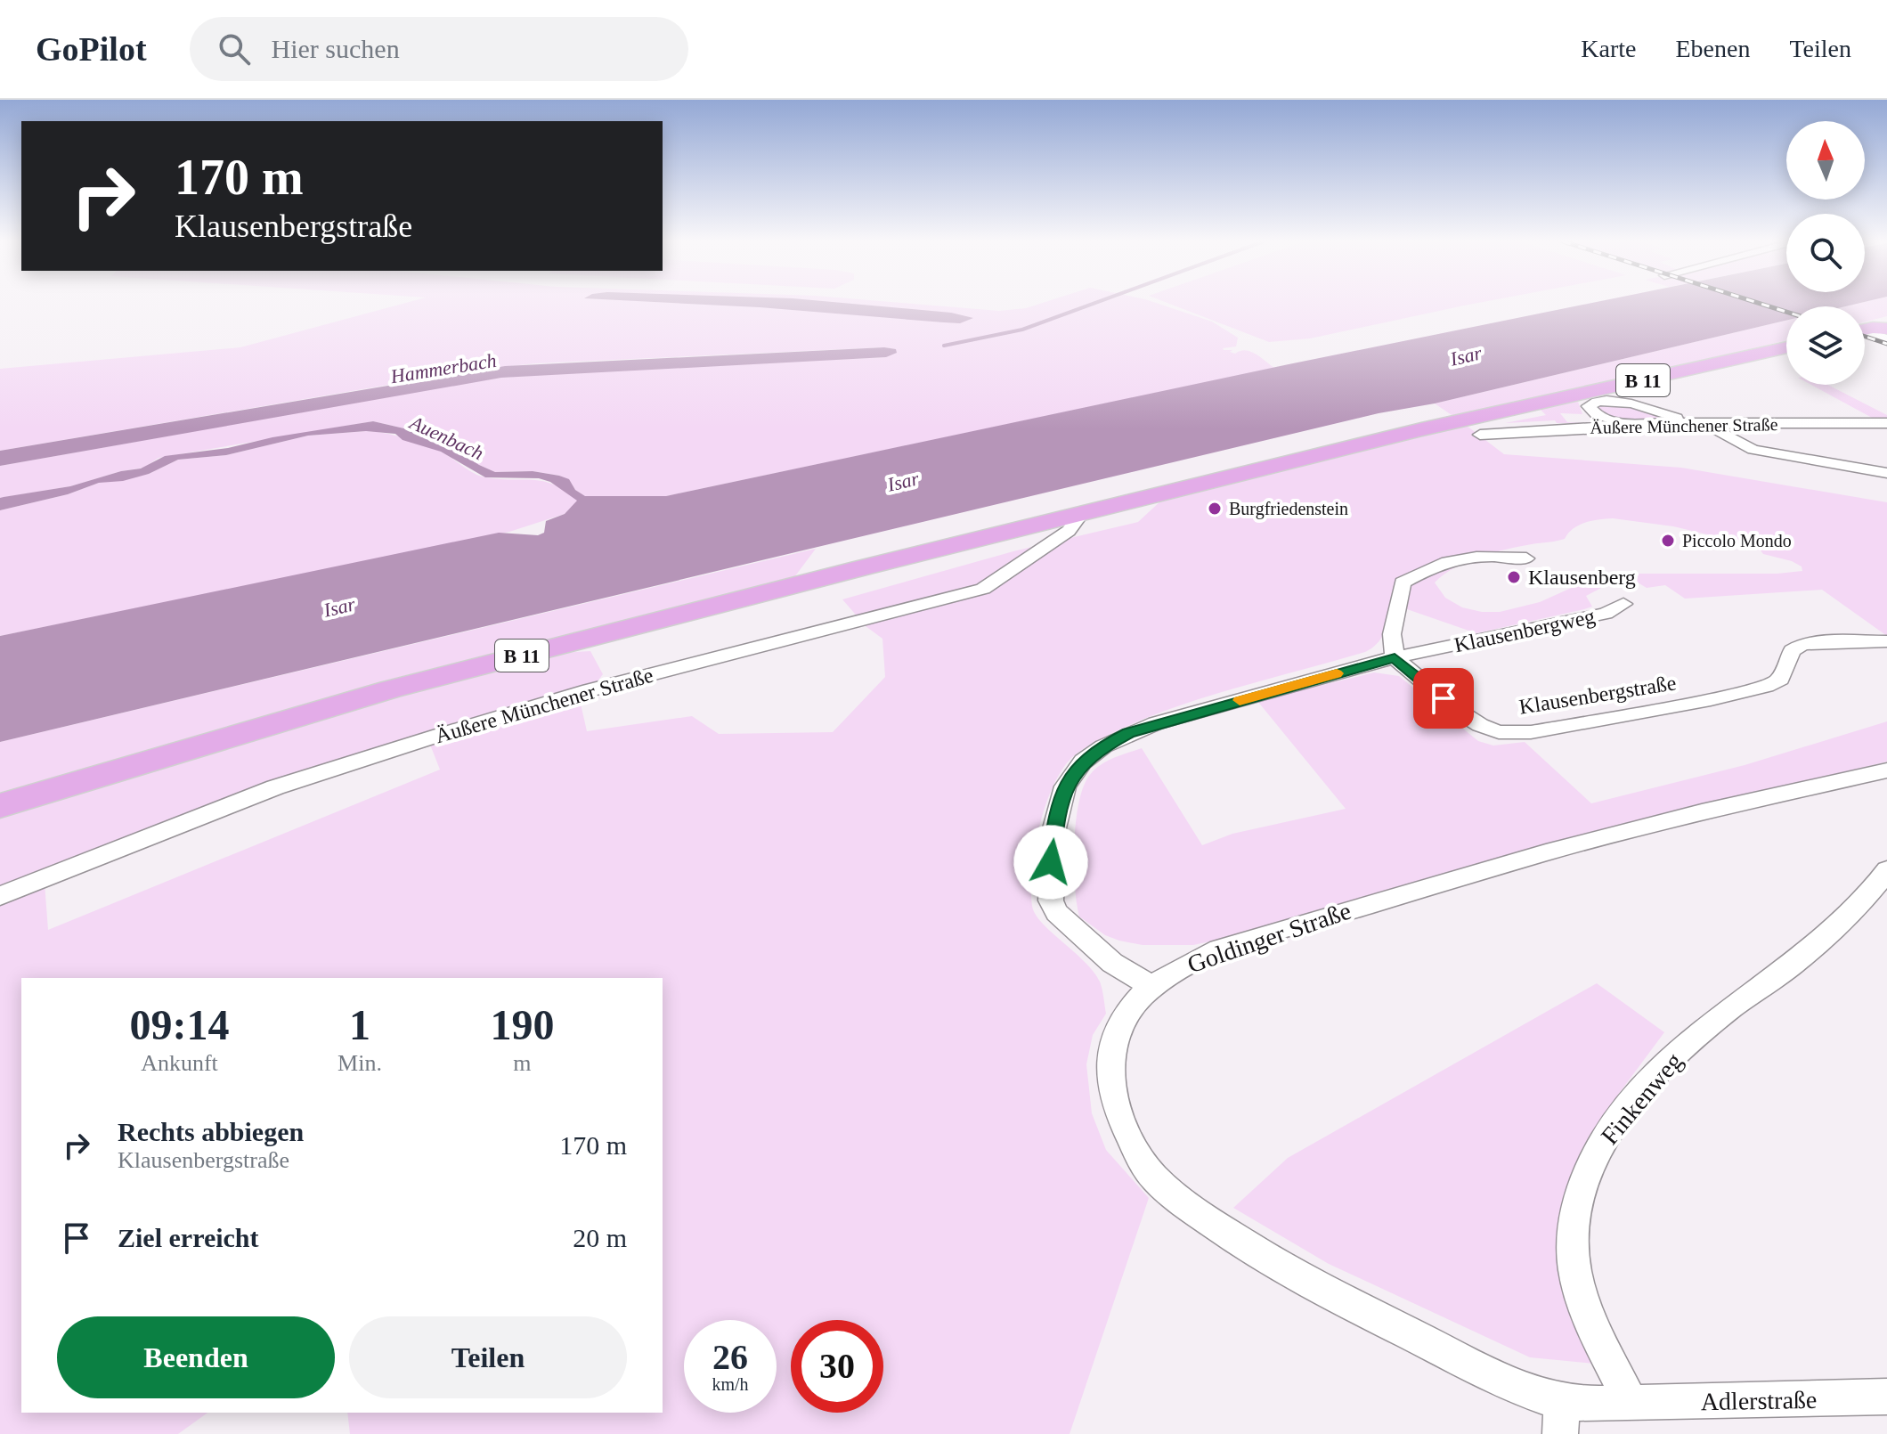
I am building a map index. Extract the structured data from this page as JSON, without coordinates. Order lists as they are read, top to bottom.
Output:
{
  "streets": {
    "main road": ["B 11"],
    "street": [
      "Äußere Münchener Straße",
      "Klausenbergweg",
      "Klausenbergstraße",
      "Goldinger Straße",
      "Finkenweg",
      "Adlerstraße"
    ]
  },
  "crossings": [
    ["B 11", "Äußere Münchener Straße"],
    ["Klausenbergweg", "Klausenbergstraße"],
    ["Klausenbergweg", "Goldinger Straße"],
    ["Goldinger Straße", "Finkenweg"],
    ["Goldinger Straße", "Adlerstraße"],
    ["Finkenweg", "Adlerstraße"]
  ],
  "water": ["Isar", "Hammerbach", "Auenbach"],
  "places": ["Burgfriedenstein", "Piccolo Mondo", "Klausenberg"],
  "north": "top",
  "page": {
    "header": "GoPilot",
    "search": "Hier suchen",
    "nav": ["Karte", "Ebenen", "Teilen"],
    "turn": ["170 m", "Klausenbergstraße"],
    "eta": [
      "09:14",
      "Ankunft",
      "1",
      "Min.",
      "190",
      "m"
    ],
    "list": [
      {
        "name": "Rechts abbiegen",
        "note": "Klausenbergstraße",
        "value": "170 m"
      },
      {
        "name": "Ziel erreicht",
        "value": "20 m"
      }
    ],
    "buttons": ["Beenden", "Teilen"],
    "speed": "26 km/h",
    "limit": "30"
  }
}
